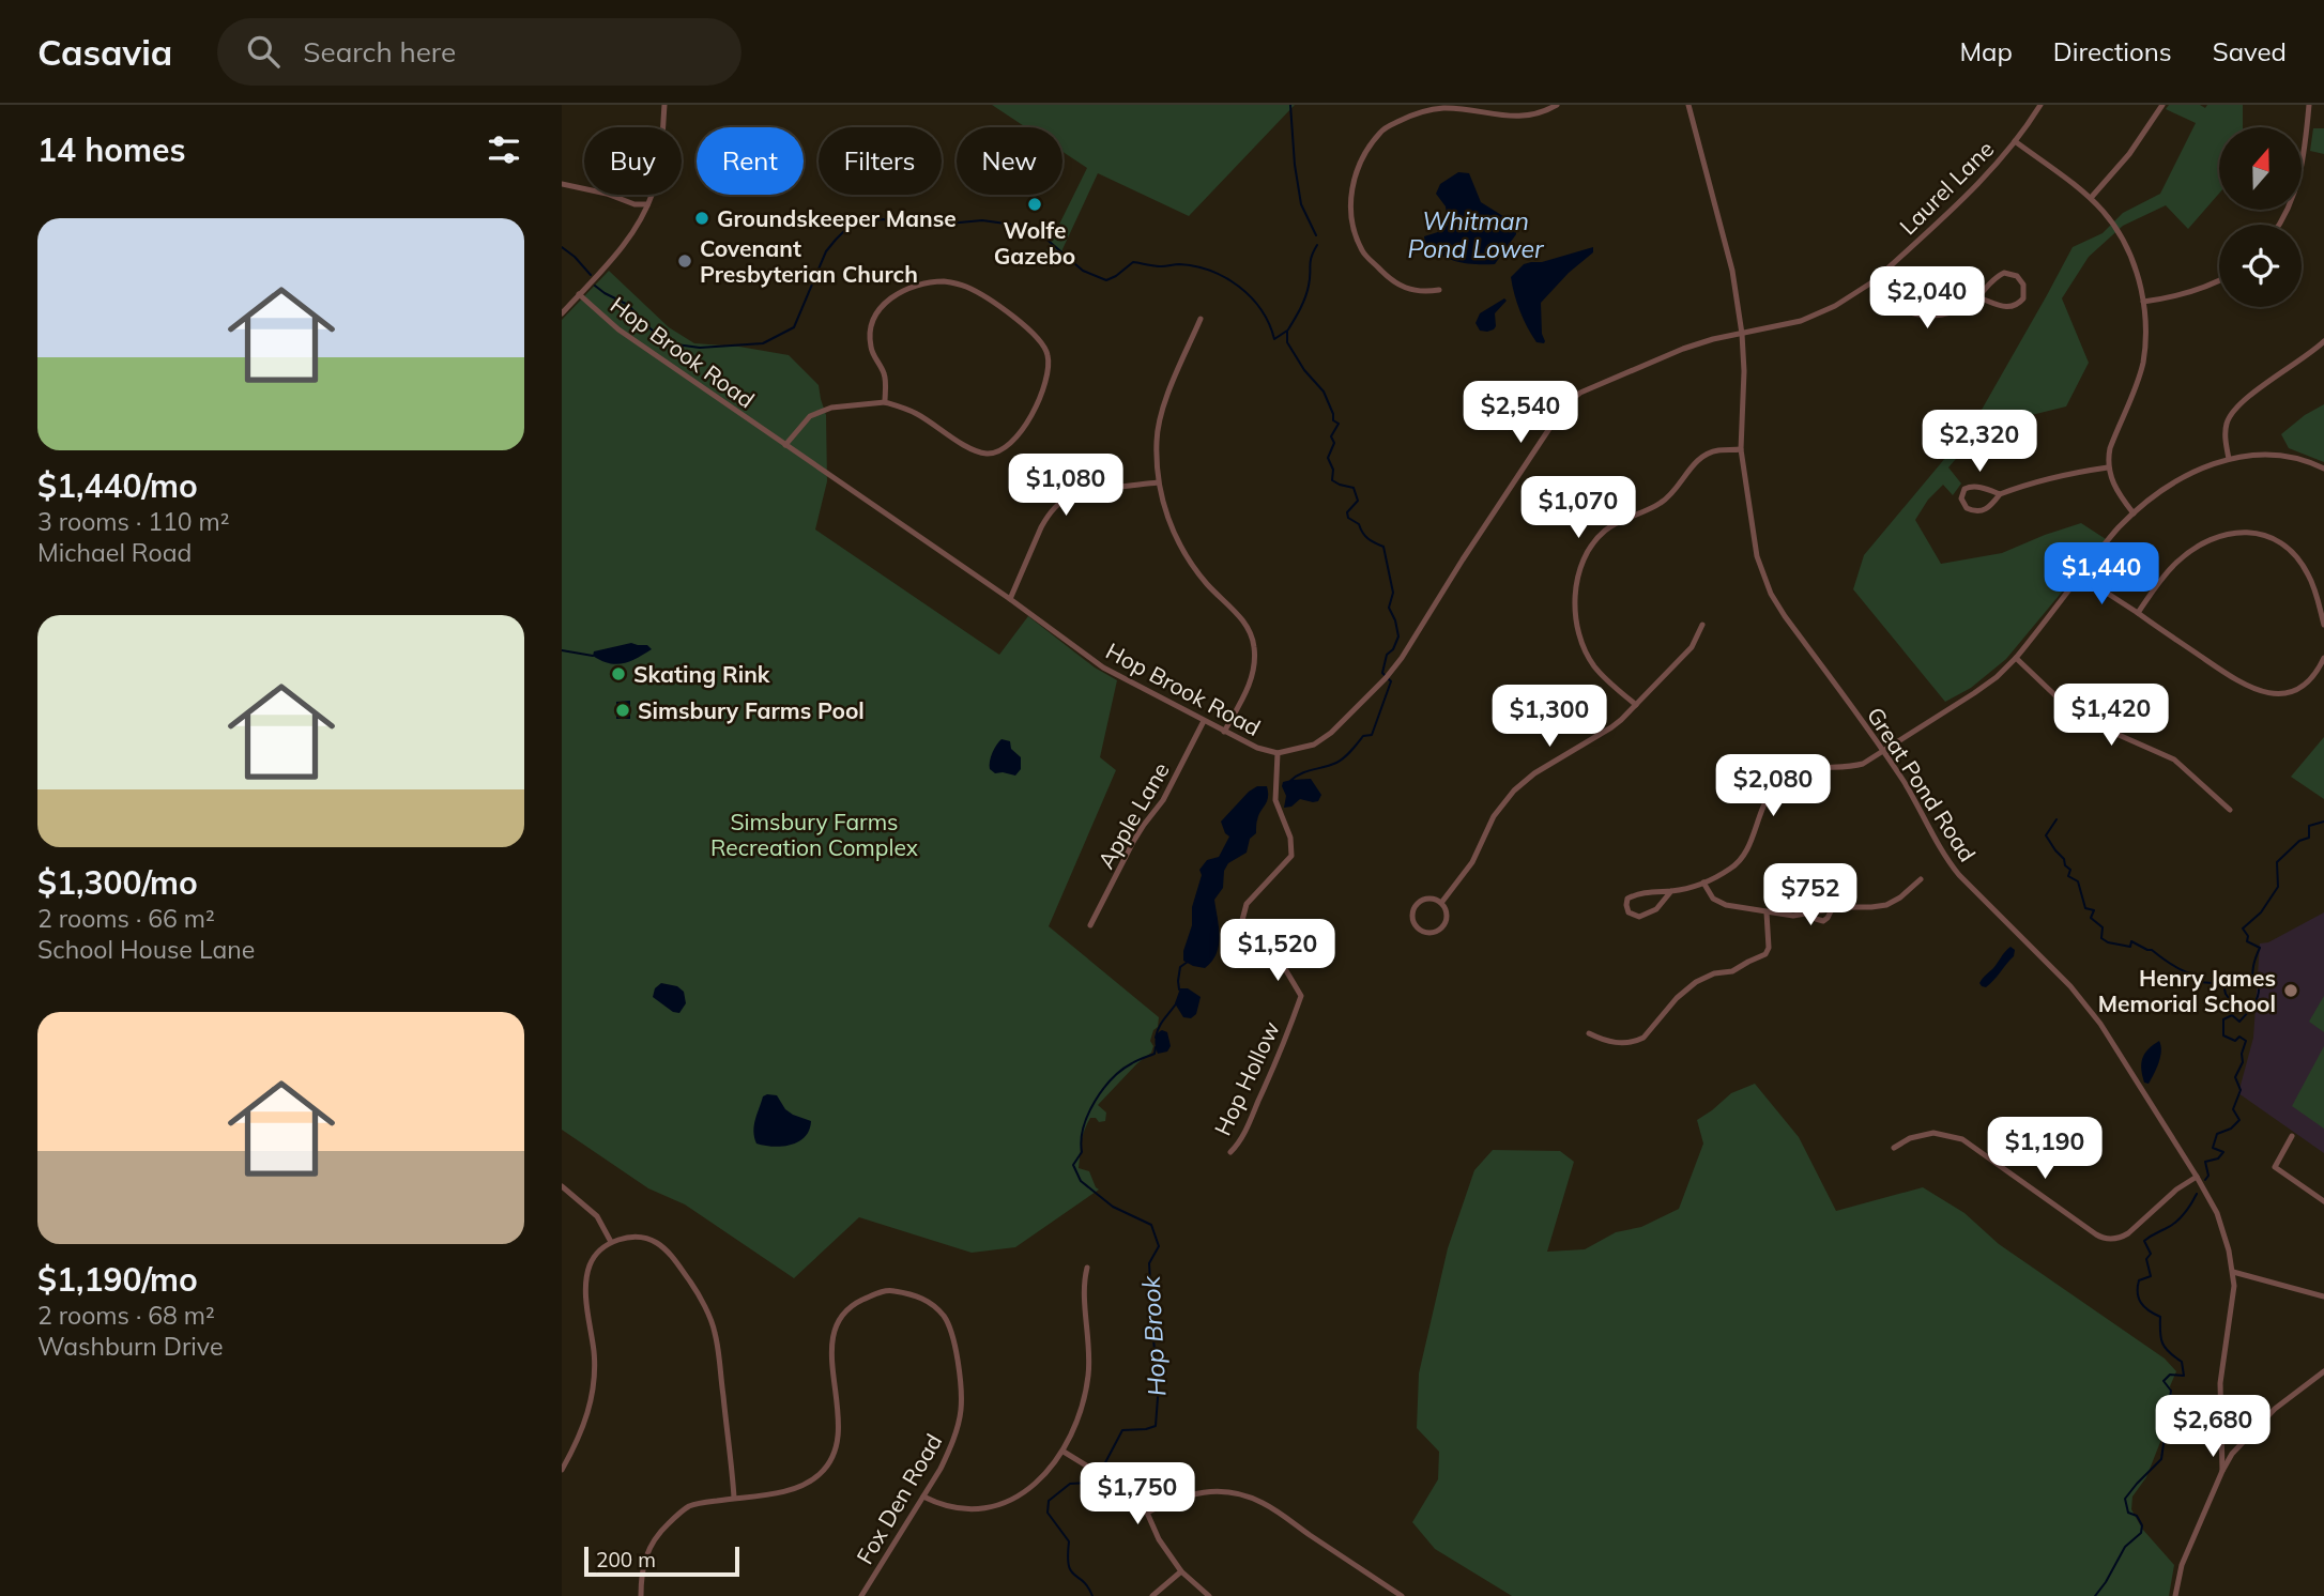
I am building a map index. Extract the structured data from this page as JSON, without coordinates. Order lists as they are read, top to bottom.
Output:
{
  "streets": {
    "street": [
      "Laurel Lane",
      "Hop Brook Road",
      "Great Pond Road",
      "Apple Lane",
      "Hop Hollow",
      "Fox Den Road"
    ]
  },
  "crossings": [
    ["Laurel Lane", "Hop Brook Road"],
    ["Laurel Lane", "Great Pond Road"],
    ["Hop Brook Road", "Great Pond Road"],
    ["Hop Brook Road", "Apple Lane"],
    ["Hop Brook Road", "Hop Hollow"]
  ],
  "water": ["Whitman Pond Lower", "Hop Brook"],
  "parks": ["Simsbury Farms Recreation Complex"],
  "places": [
    "Wolfe Gazebo",
    "Groundskeeper Manse",
    "Covenant Presbyterian Church",
    "Skating Rink",
    "Simsbury Farms Pool",
    "Henry James Memorial School"
  ],
  "scale_bar": "200 m",
  "north": "top",
  "page": {
    "header": "Casavia",
    "search": "Search here",
    "nav": ["Map", "Directions", "Saved"],
    "heading": "14 homes",
    "chip": [
      "Buy",
      "Rent",
      "Filters",
      "New"
    ],
    "list": [
      {
        "name": "$1,440/mo",
        "note": "3 rooms · 110 m² · Michael Road"
      },
      {
        "name": "$1,300/mo",
        "note": "2 rooms · 66 m² · School House Lane"
      },
      {
        "name": "$1,190/mo",
        "note": "2 rooms · 68 m² · Washburn Drive"
      }
    ],
    "price": [
      "$2,040",
      "$2,540",
      "$2,320",
      "$1,080",
      "$1,070",
      "$1,440",
      "$1,420",
      "$1,300",
      "$2,080",
      "$752",
      "$1,520",
      "$1,190",
      "$2,680",
      "$1,750"
    ],
    "scale": "200 m"
  }
}
